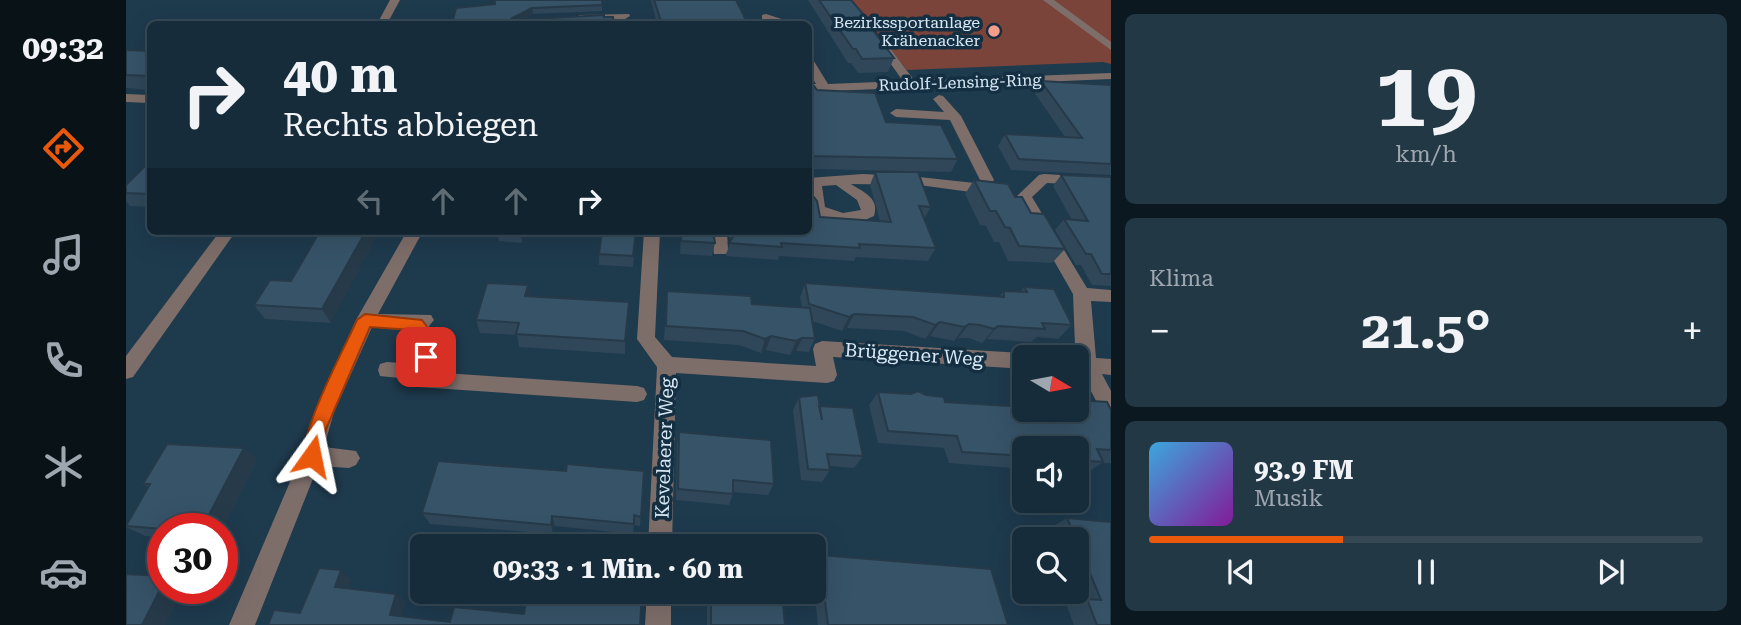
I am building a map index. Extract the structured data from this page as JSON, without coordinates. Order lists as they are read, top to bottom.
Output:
{
  "streets": {
    "street": ["Rudolf-Lensing-Ring", "Brüggener Weg", "Kevelaerer Weg"]
  },
  "crossings": [
    ["Brüggener Weg", "Kevelaerer Weg"]
  ],
  "places": ["Bezirkssportanlage Krähenacker"],
  "north": "right",
  "page": {
    "tabs": "09:32",
    "tile": [
      ["19", "km/h"],
      "Klima"
    ],
    "turn": ["40 m", "Rechts abbiegen"],
    "heat": ["−", "21.5°", "+"],
    "song": ["93.9 FM", "Musik"],
    "limit": "30",
    "trip": "09:33 · 1 Min. · 60 m"
  }
}
